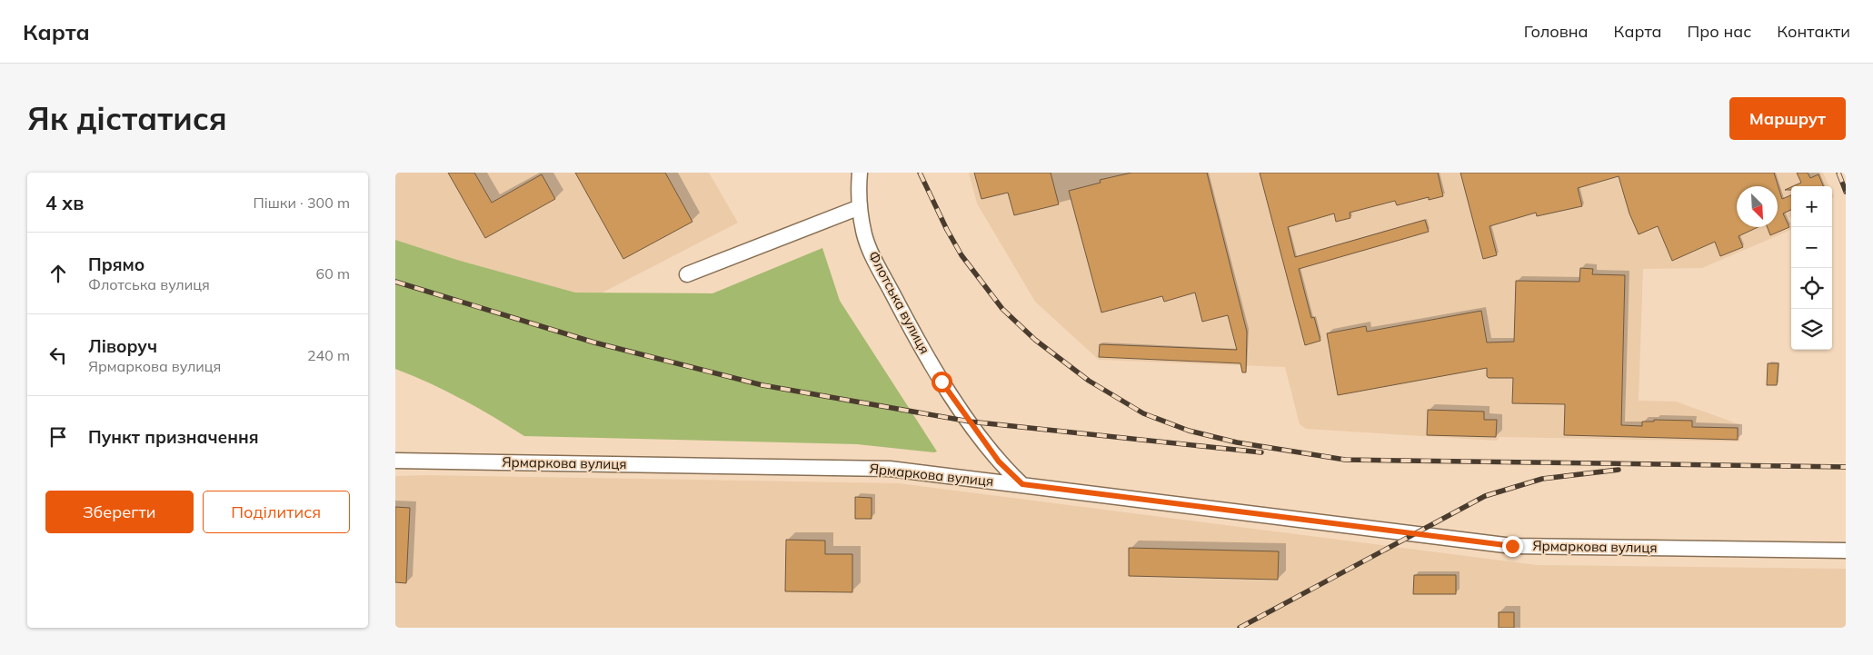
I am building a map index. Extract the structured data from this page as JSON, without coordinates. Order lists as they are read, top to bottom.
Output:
{
  "streets": {
    "street": ["Флотська вулиця", "Ярмаркова вулиця"]
  },
  "crossings": [
    ["Флотська вулиця", "Ярмаркова вулиця"]
  ],
  "north": "bottom right",
  "page": {
    "header": "Карта",
    "nav": [
      "Головна",
      "Карта",
      "Про нас",
      "Контакти"
    ],
    "buttons": [
      "Маршрут",
      ["Зберегти", "Поділитися"]
    ],
    "title": "Як дістатися",
    "heading": ["4 хв", "Пішки · 300 m"],
    "map_buttons": ["+", "−"],
    "list": [
      ["Прямо", "Флотська вулиця", "60 m"],
      ["Ліворуч", "Ярмаркова вулиця", "240 m"],
      "Пункт призначення"
    ]
  }
}
